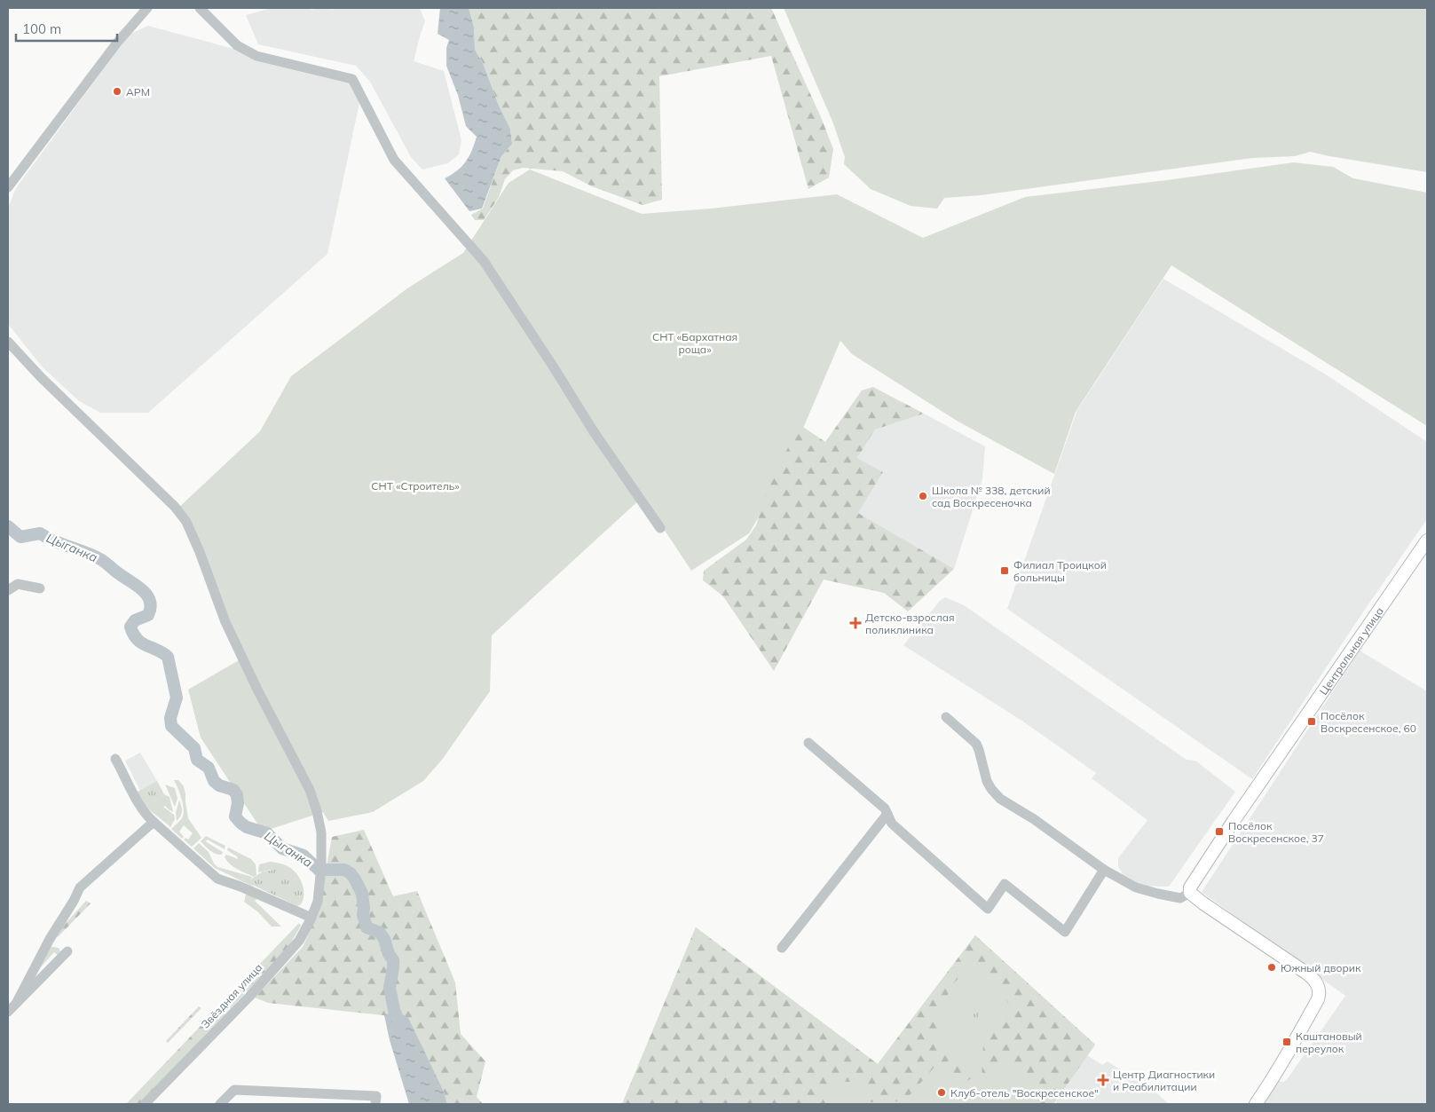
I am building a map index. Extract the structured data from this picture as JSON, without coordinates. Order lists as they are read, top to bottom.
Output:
{
  "streets": {
    "main road": ["Центральная улица"],
    "street": ["Звёздная улица"]
  },
  "water": ["Цыганка"],
  "parks": ["СНТ «Бархатная роща»", "СНТ «Строитель»"],
  "places": {
    "other": [
      "АРМ",
      "Школа № 338, детский сад Воскресеночка",
      "Южный дворик",
      "Клуб-отель \"Воскресенское\""
    ],
    "transit": [
      "Филиал Троицкой больницы",
      "Посёлок Воскресенское, 60",
      "Посёлок Воскресенское, 37",
      "Каштановый переулок"
    ],
    "health": ["Детско-взрослая поликлиника", "Центр Диагностики и Реабилитации"]
  },
  "scale_bar": "100 m"
}
